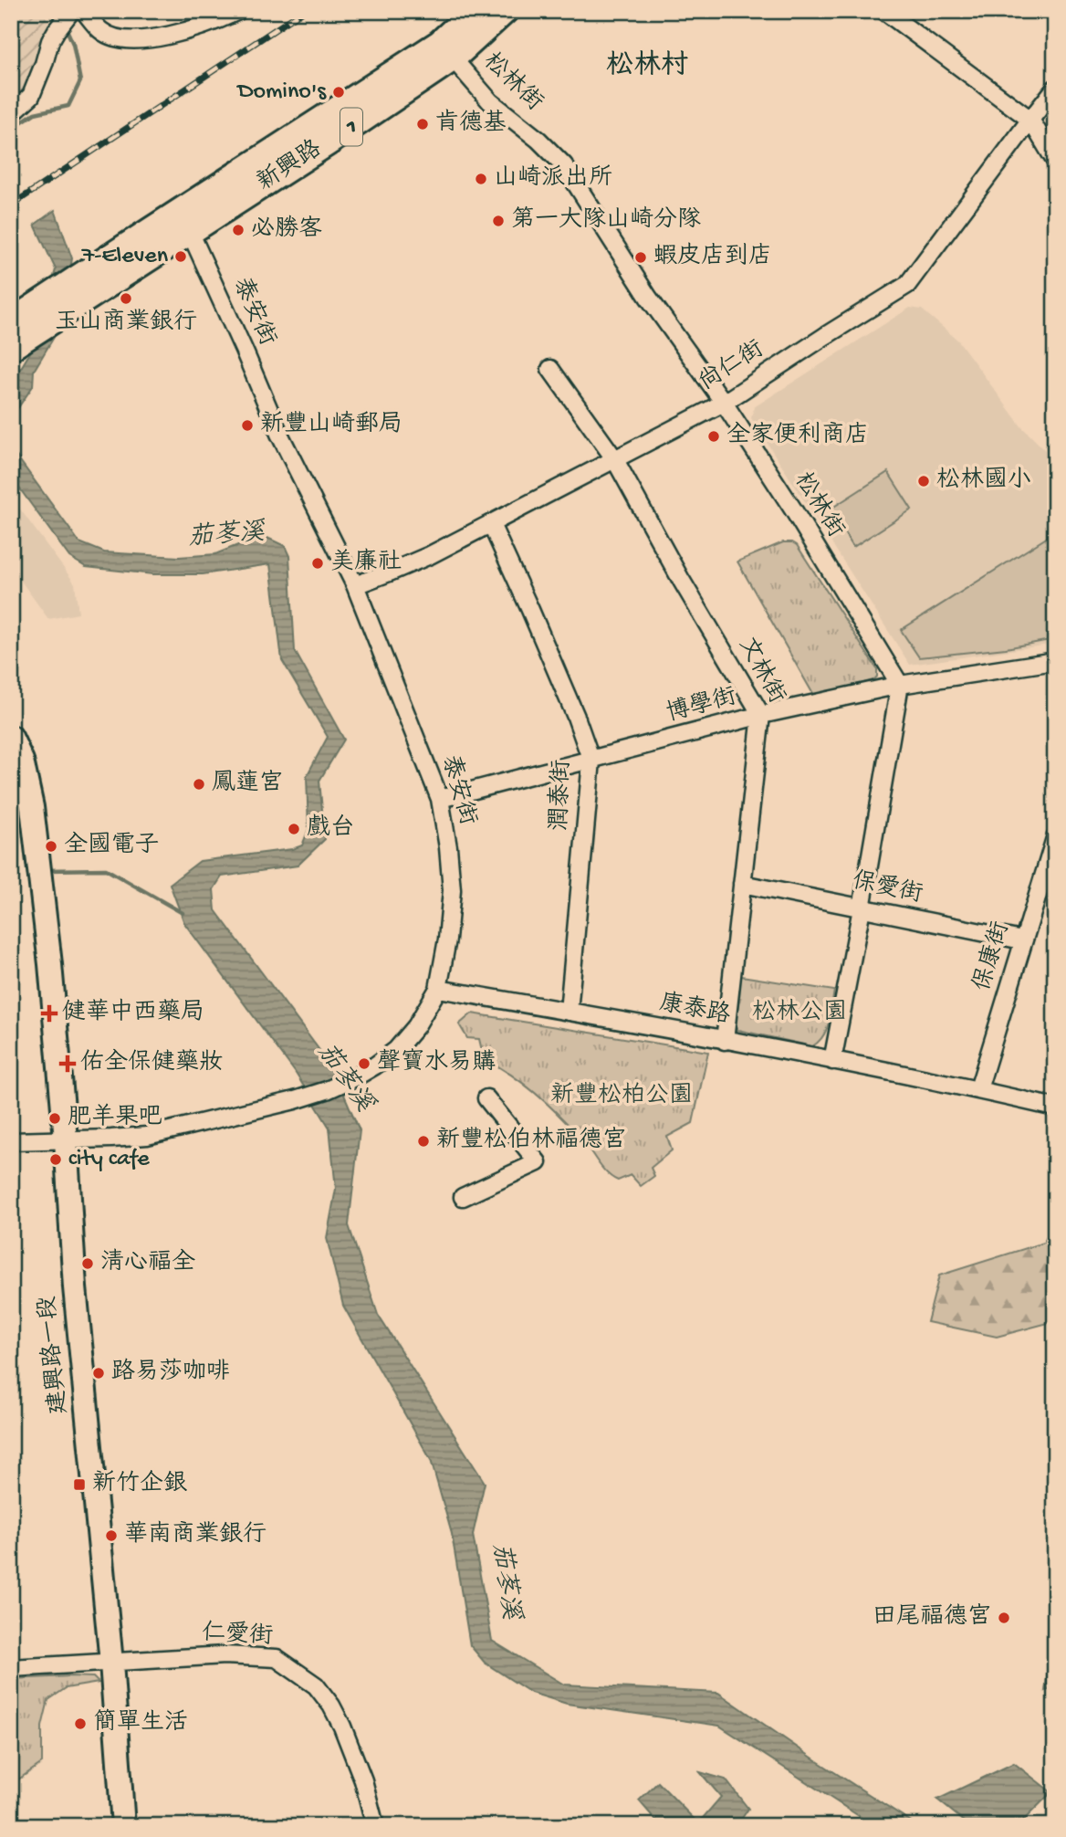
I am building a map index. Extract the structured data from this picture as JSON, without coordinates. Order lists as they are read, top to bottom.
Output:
{
  "streets": {
    "main road": ["1", "新興路"],
    "street": [
      "松林街",
      "泰安街",
      "尚仁街",
      "文林街",
      "博學街",
      "潤泰街",
      "保愛街",
      "保康街",
      "康泰路",
      "建興路一段",
      "仁愛街"
    ]
  },
  "crossings": [
    ["松林街", "新興路"],
    ["松林街", "尚仁街"],
    ["松林街", "博學街"],
    ["新興路", "泰安街"],
    ["泰安街", "尚仁街"],
    ["泰安街", "博學街"],
    ["泰安街", "康泰路"],
    ["泰安街", "建興路一段"],
    ["尚仁街", "文林街"],
    ["尚仁街", "潤泰街"],
    ["文林街", "博學街"],
    ["文林街", "保愛街"],
    ["文林街", "康泰路"],
    ["博學街", "潤泰街"],
    ["潤泰街", "康泰路"],
    ["保愛街", "保康街"],
    ["保康街", "康泰路"],
    ["建興路一段", "仁愛街"]
  ],
  "districts": ["松林村"],
  "water": ["茄苳溪"],
  "parks": ["松林公園", "新豐松柏公園"],
  "places": {
    "other": [
      "Domino's",
      "肯德基",
      "山崎派出所",
      "第一大隊山崎分隊",
      "必勝客",
      "7-Eleven",
      "蝦皮店到店",
      "玉山商業銀行",
      "新豐山崎郵局",
      "全家便利商店",
      "松林國小",
      "美廉社",
      "鳳蓮宮",
      "戲台",
      "全國電子",
      "聲寶水易購",
      "肥羊果吧",
      "新豐松伯林福德宫",
      "city cafe",
      "清心福全",
      "路易莎咖啡",
      "華南商業銀行",
      "田尾福德宮",
      "簡單生活"
    ],
    "health": ["健華中西藥局", "佑全保健藥妝"],
    "transit": ["新竹企銀"]
  }
}
